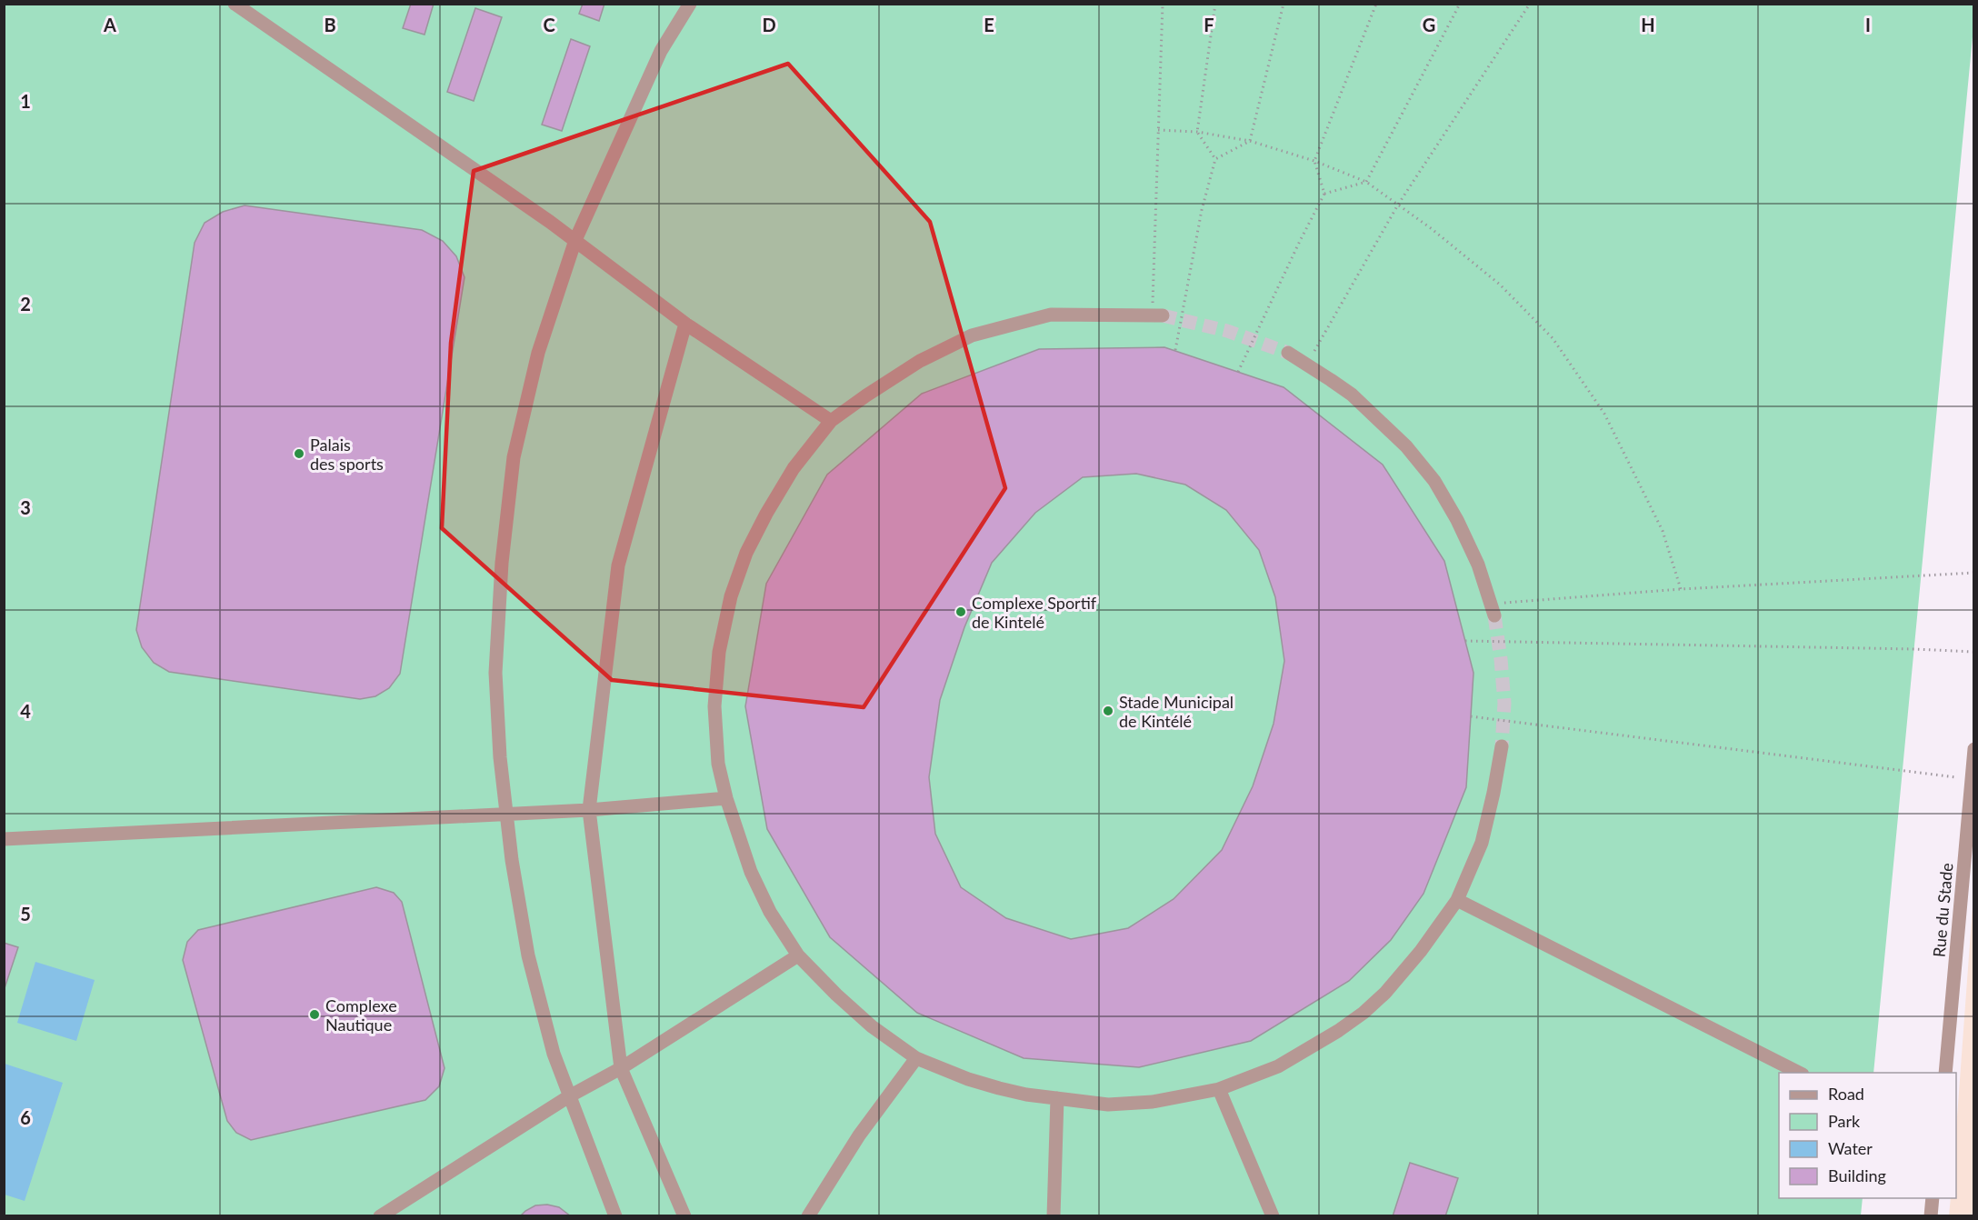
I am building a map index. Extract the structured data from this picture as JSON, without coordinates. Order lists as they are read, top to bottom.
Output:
{
  "streets": {
    "street": ["Rue du Stade"]
  },
  "places": [
    "Palais des sports",
    "Complexe Sportif de Kintelé",
    "Stade Municipal de Kintélé",
    "Complexe Nautique"
  ],
  "legend": [
    "Road",
    "Park",
    "Water",
    "Building"
  ],
  "grid": {
    "columns": [
      "A",
      "B",
      "C",
      "D",
      "E",
      "F",
      "G",
      "H",
      "I"
    ],
    "rows": [
      "1",
      "2",
      "3",
      "4",
      "5",
      "6"
    ]
  }
}
